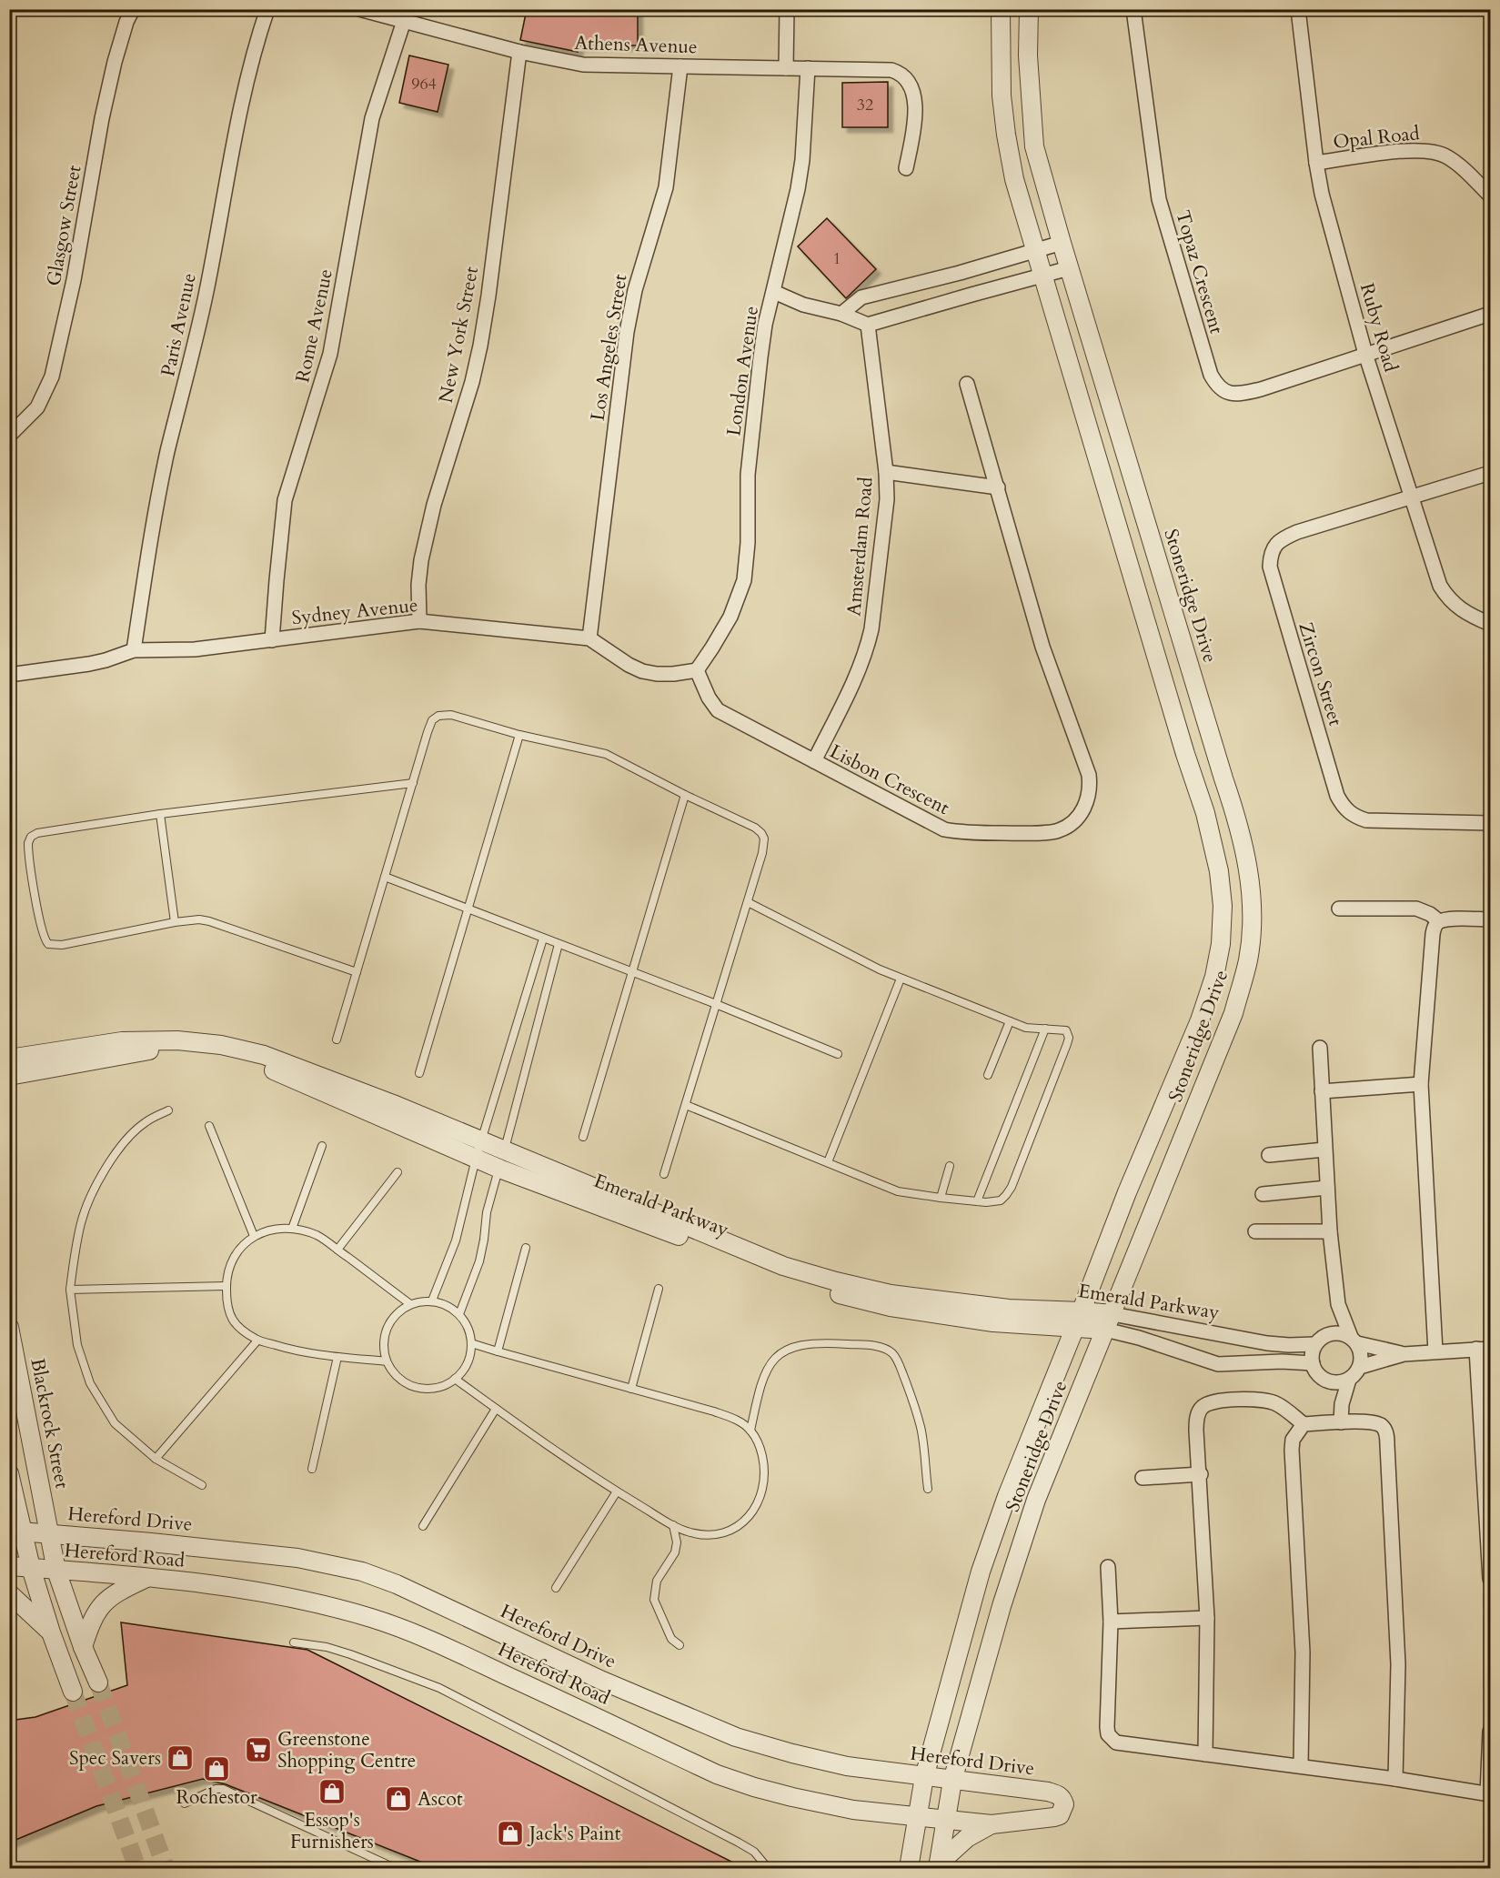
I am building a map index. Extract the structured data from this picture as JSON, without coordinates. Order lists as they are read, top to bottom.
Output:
{
  "streets": {
    "street": [
      "Athens Avenue",
      "Opal Road",
      "Glasgow Street",
      "Topaz Crescent",
      "Paris Avenue",
      "Rome Avenue",
      "Ruby Road",
      "New York Street",
      "Los Angeles Street",
      "London Avenue",
      "Amsterdam Road",
      "Stoneridge Drive",
      "Sydney Avenue",
      "Zircon Street",
      "Lisbon Crescent",
      "Emerald Parkway",
      "Blackrock Street",
      "Hereford Drive",
      "Hereford Road"
    ]
  },
  "crossings": [
    ["Athens Avenue", "Rome Avenue"],
    ["Athens Avenue", "New York Street"],
    ["Athens Avenue", "Los Angeles Street"],
    ["Athens Avenue", "London Avenue"],
    ["Opal Road", "Ruby Road"],
    ["Topaz Crescent", "Ruby Road"],
    ["Paris Avenue", "Sydney Avenue"],
    ["Rome Avenue", "Sydney Avenue"],
    ["Ruby Road", "Zircon Street"],
    ["New York Street", "Sydney Avenue"],
    ["Los Angeles Street", "Sydney Avenue"],
    ["London Avenue", "Sydney Avenue"],
    ["London Avenue", "Lisbon Crescent"],
    ["Amsterdam Road", "Lisbon Crescent"],
    ["Stoneridge Drive", "Emerald Parkway"],
    ["Stoneridge Drive", "Hereford Drive"],
    ["Stoneridge Drive", "Hereford Road"],
    ["Sydney Avenue", "Lisbon Crescent"],
    ["Blackrock Street", "Hereford Drive"],
    ["Blackrock Street", "Hereford Road"],
    ["Hereford Drive", "Hereford Road"]
  ],
  "places": {
    "supermarket": ["Greenstone Shopping Centre"],
    "shop": [
      "Spec Savers",
      "Rochestor",
      "Essop's Furnishers",
      "Ascot",
      "Jack's Paint"
    ]
  },
  "house_numbers": ["964", "32", "1"]
}
